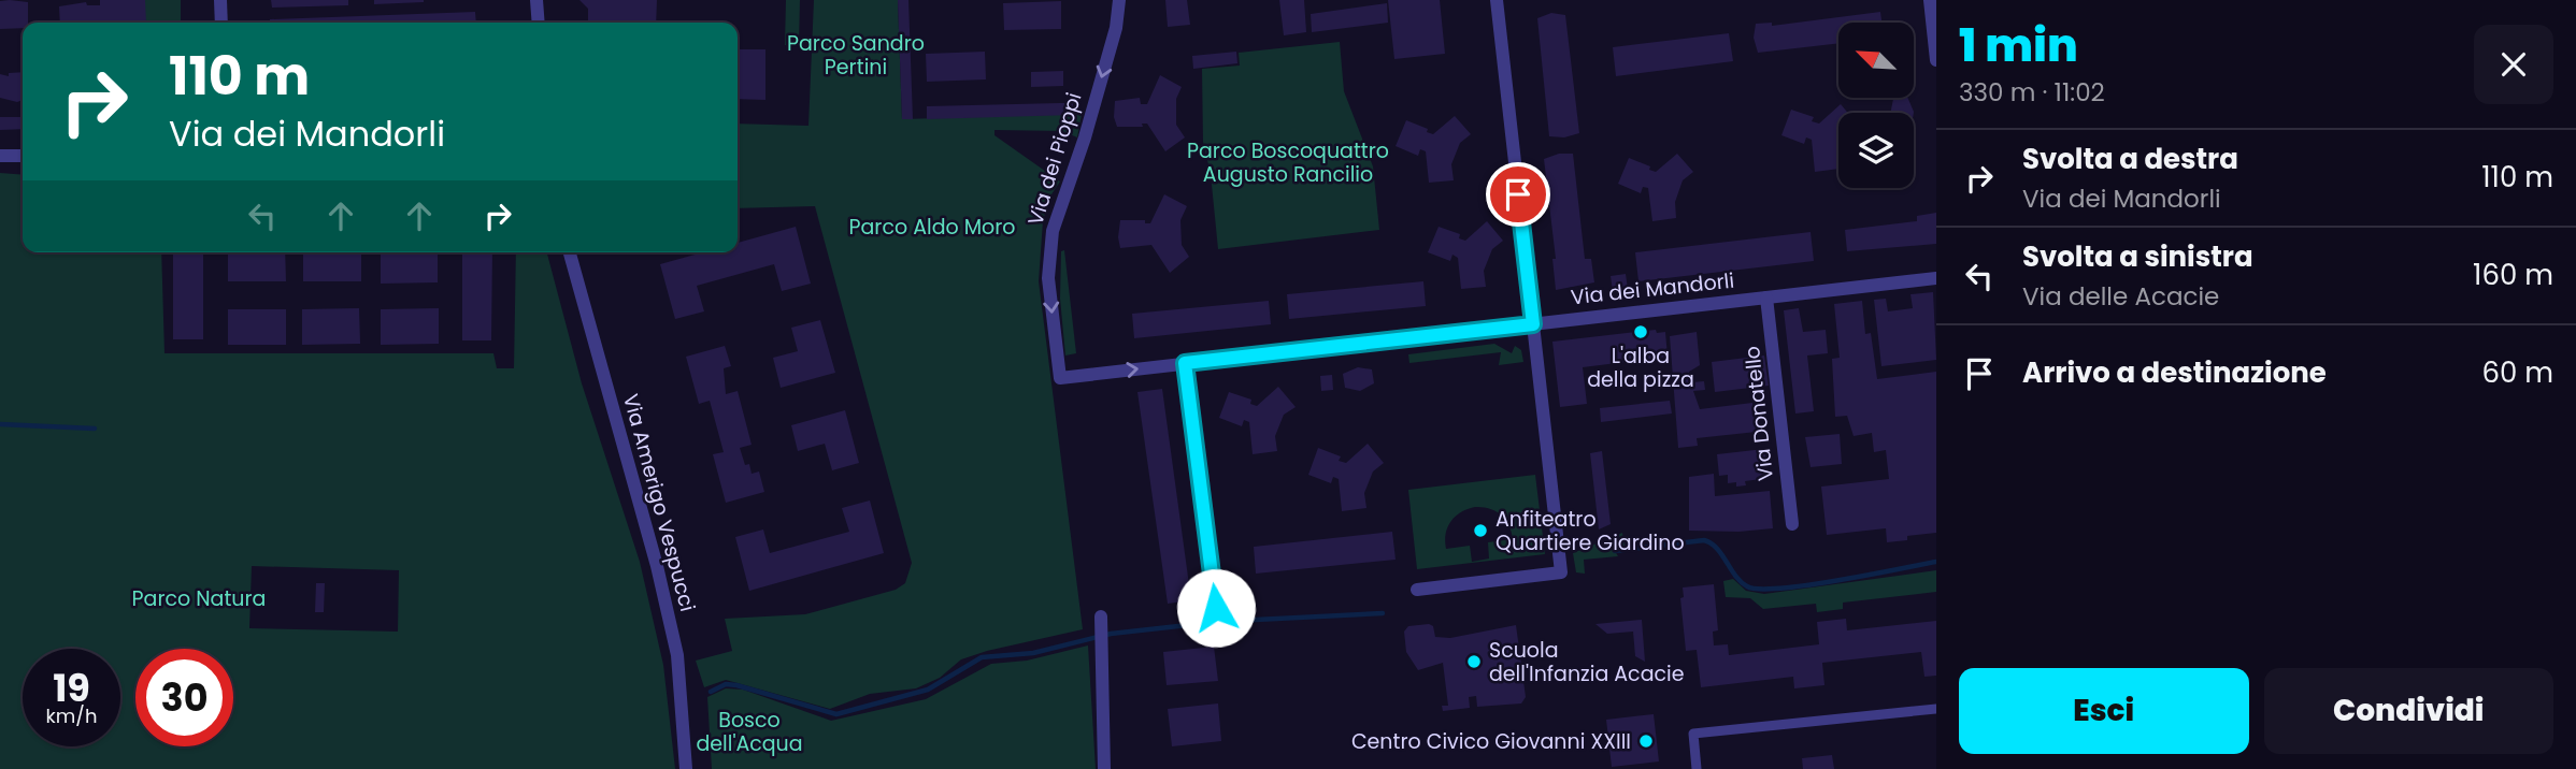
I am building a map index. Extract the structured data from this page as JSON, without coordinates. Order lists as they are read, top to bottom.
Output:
{
  "streets": {
    "street": [
      "Via dei Pioppi",
      "Via dei Mandorli",
      "Via Donatello",
      "Via Amerigo Vespucci"
    ]
  },
  "crossings": [
    ["Via dei Pioppi", "Via dei Mandorli"],
    ["Via dei Mandorli", "Via Donatello"]
  ],
  "one_way": ["Via dei Pioppi"],
  "parks": [
    "Parco Sandro Pertini",
    "Parco Boscoquattro Augusto Rancilio",
    "Parco Aldo Moro",
    "Parco Natura",
    "Bosco dell'Acqua"
  ],
  "places": [
    "L'alba della pizza",
    "Anfiteatro Quartiere Giardino",
    "Scuola dell'Infanzia Acacie",
    "Centro Civico Giovanni XXIII"
  ],
  "north": "top left",
  "page": {
    "heading": ["1 min", "330 m · 11:02"],
    "turn": ["110 m", "Via dei Mandorli"],
    "list": [
      {
        "name": "Svolta a destra",
        "note": "Via dei Mandorli",
        "value": "110 m"
      },
      {
        "name": "Svolta a sinistra",
        "note": "Via delle Acacie",
        "value": "160 m"
      },
      {
        "name": "Arrivo a destinazione",
        "value": "60 m"
      }
    ],
    "speed": "19 km/h",
    "limit": "30",
    "buttons": ["Esci", "Condividi"]
  }
}
